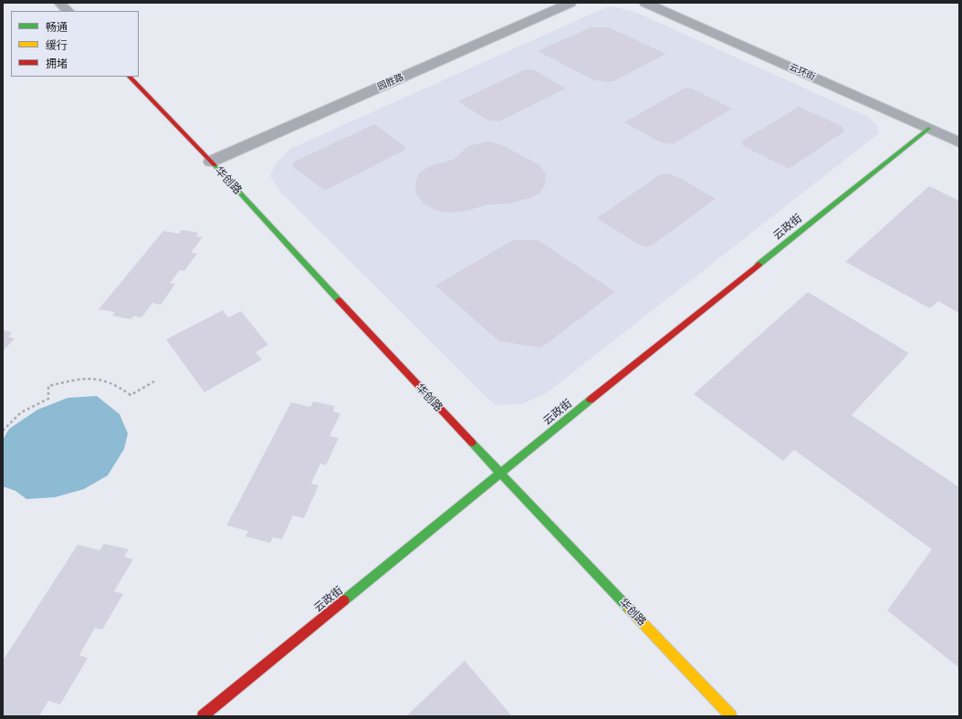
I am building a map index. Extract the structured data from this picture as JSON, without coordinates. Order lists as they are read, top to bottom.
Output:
{
  "streets": {
    "street": [
      "云环街",
      "园胜路",
      "华创路",
      "云政街"
    ]
  },
  "crossings": [
    ["云环街", "云政街"],
    ["园胜路", "华创路"],
    ["华创路", "云政街"]
  ],
  "legend": ["畅通", "缓行", "拥堵"]
}
